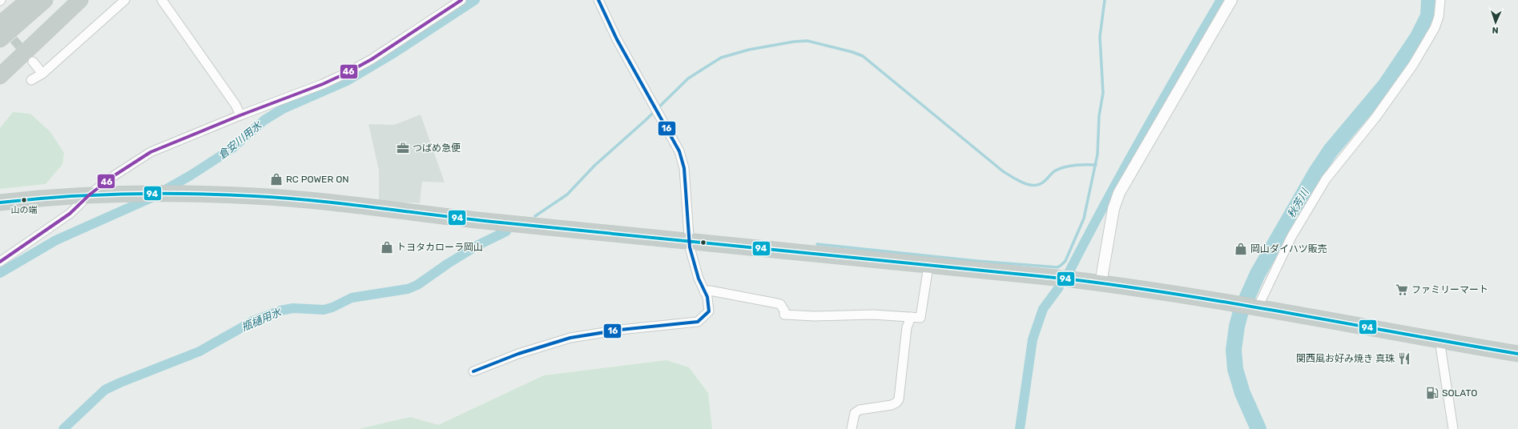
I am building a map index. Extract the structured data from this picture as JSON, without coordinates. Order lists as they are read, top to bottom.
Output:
{
  "water": ["倉安川用水", "秋芳川", "瓶樋用水"],
  "places": {
    "office": ["つばめ急便"],
    "shop": ["RC POWER ON", "トヨタカローラ岡山", "岡山ダイハツ販売"],
    "other": ["山の端"],
    "supermarket": ["ファミリーマート"],
    "restaurant": ["関西風お好み焼き 真珠"],
    "fuel station": ["SOLATO"]
  },
  "lines": ["transit line 46", "transit line 16", "transit line 94"],
  "north": "bottom"
}
